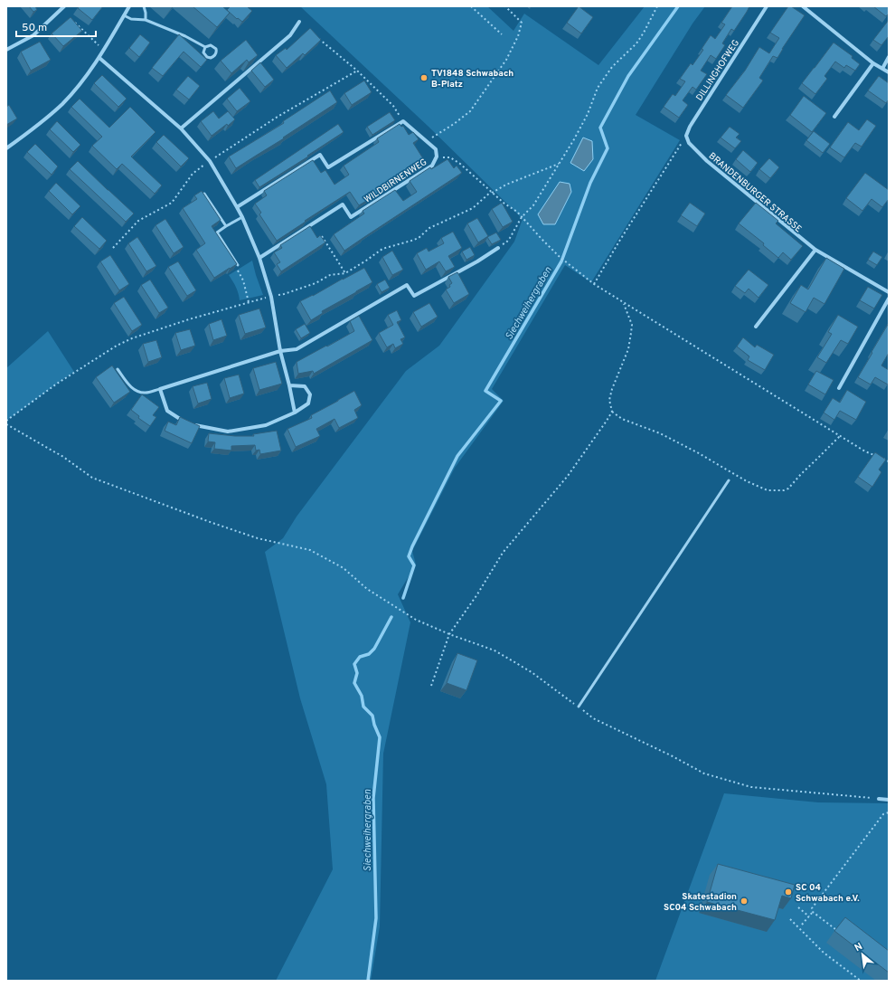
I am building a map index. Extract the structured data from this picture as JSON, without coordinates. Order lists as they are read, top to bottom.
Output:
{
  "streets": {
    "street": ["DILLINGHOFWEG", "WILDBIRNENWEG", "BRANDENBURGER STRASSE"]
  },
  "crossings": [
    ["DILLINGHOFWEG", "BRANDENBURGER STRASSE"]
  ],
  "water": ["Siechweihergraben"],
  "places": ["TV1848 Schwabach B-Platz", "SC 04 Schwabach e.V.", "Skatestadion SC04 Schwabach"],
  "scale_bar": "50 m",
  "north": "top left"
}
